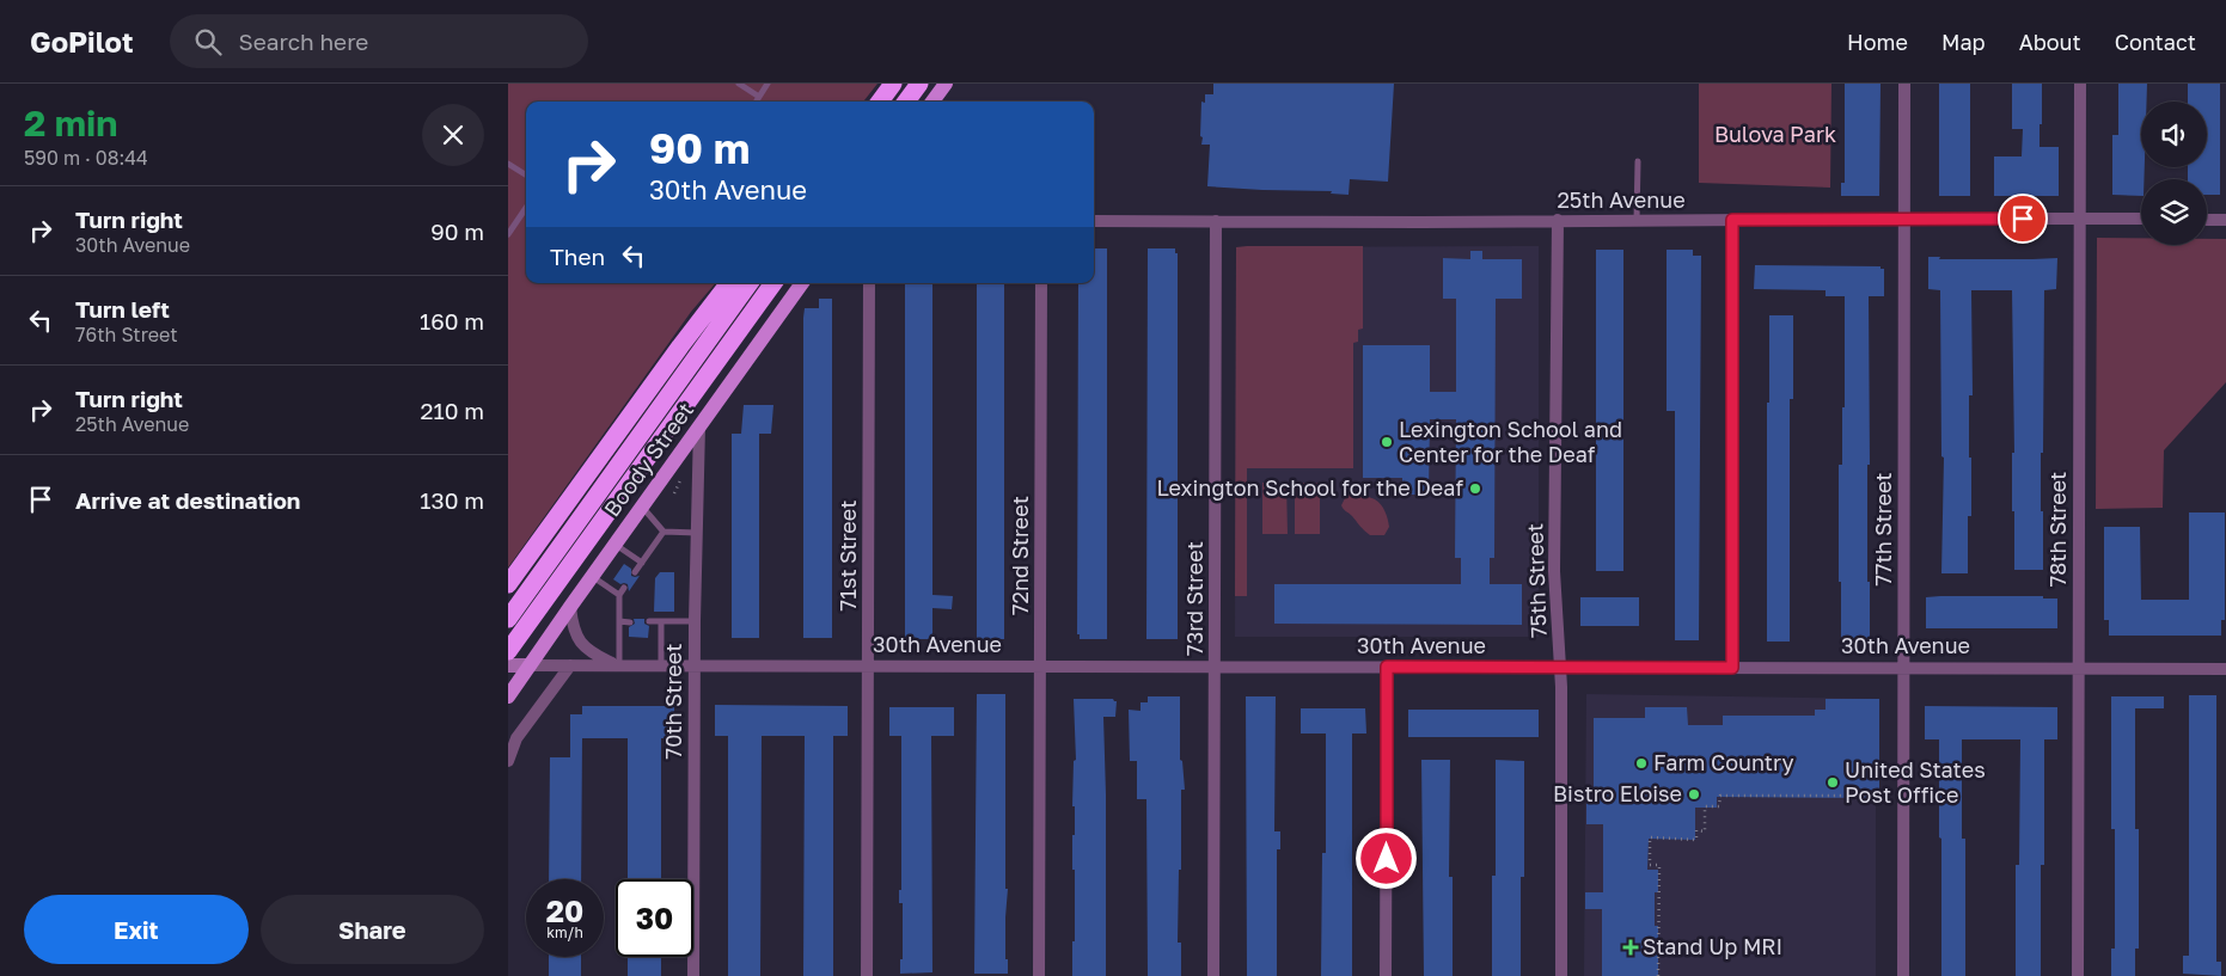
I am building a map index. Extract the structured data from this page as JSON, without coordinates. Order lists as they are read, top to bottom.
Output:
{
  "streets": {
    "main road": ["Boody Street"],
    "street": [
      "25th Avenue",
      "77th Street",
      "78th Street",
      "71st Street",
      "72nd Street",
      "75th Street",
      "73rd Street",
      "30th Avenue",
      "70th Street"
    ]
  },
  "crossings": [
    ["25th Avenue", "77th Street"],
    ["25th Avenue", "78th Street"],
    ["25th Avenue", "75th Street"],
    ["25th Avenue", "73rd Street"],
    ["Boody Street", "30th Avenue"],
    ["Boody Street", "70th Street"],
    ["77th Street", "30th Avenue"],
    ["78th Street", "30th Avenue"],
    ["71st Street", "30th Avenue"],
    ["72nd Street", "30th Avenue"],
    ["75th Street", "30th Avenue"],
    ["73rd Street", "30th Avenue"],
    ["30th Avenue", "70th Street"]
  ],
  "parks": ["Bulova Park"],
  "places": {
    "other": [
      "Lexington School and Center for the Deaf",
      "Lexington School for the Deaf",
      "Farm Country",
      "United States Post Office",
      "Bistro Eloise"
    ],
    "health": ["Stand Up MRI"]
  },
  "page": {
    "header": "GoPilot",
    "search": "Search here",
    "nav": [
      "Home",
      "Map",
      "About",
      "Contact"
    ],
    "heading": ["2 min", "590 m · 08:44"],
    "turn": ["90 m", "30th Avenue"],
    "list": [
      {
        "name": "Turn right",
        "note": "30th Avenue",
        "value": "90 m"
      },
      {
        "name": "Turn left",
        "note": "76th Street",
        "value": "160 m"
      },
      {
        "name": "Turn right",
        "note": "25th Avenue",
        "value": "210 m"
      },
      {
        "name": "Arrive at destination",
        "value": "130 m"
      }
    ],
    "then": "Then",
    "speed": "20 km/h",
    "limit": "30",
    "buttons": ["Exit", "Share"]
  }
}
